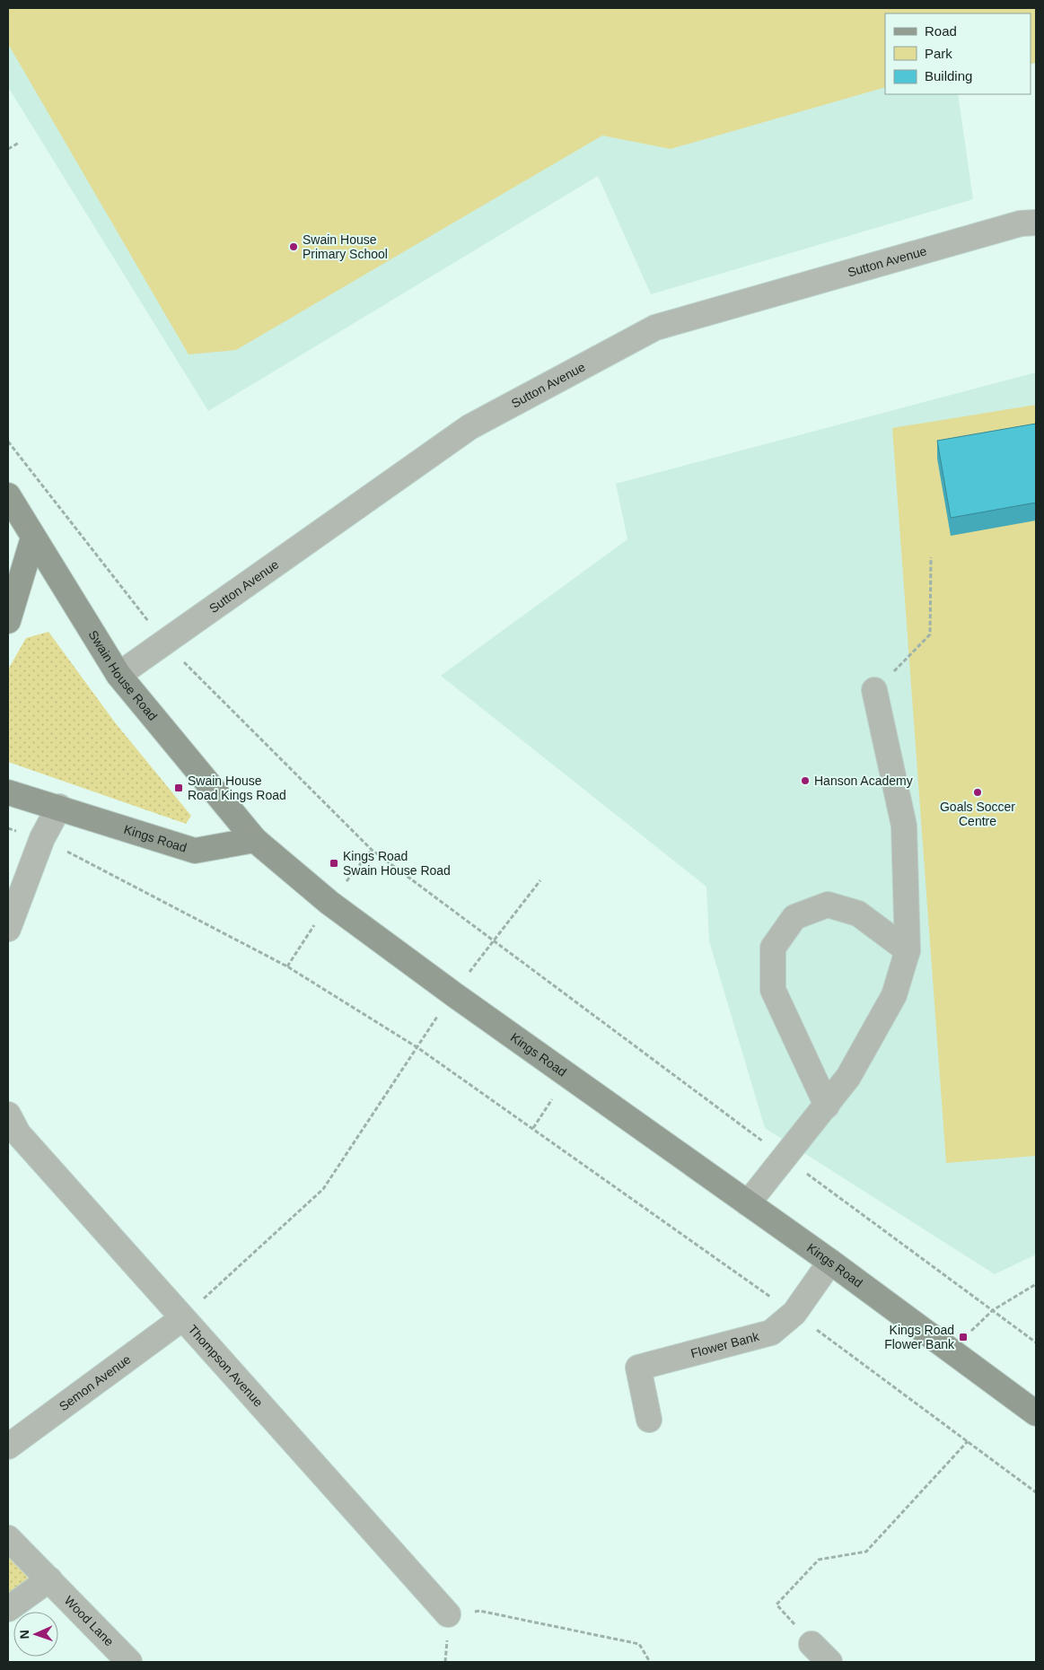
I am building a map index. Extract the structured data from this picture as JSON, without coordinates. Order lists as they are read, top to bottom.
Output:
{
  "streets": {
    "street": [
      "Sutton Avenue",
      "Swain House Road",
      "Kings Road",
      "Flower Bank",
      "Thompson Avenue",
      "Semon Avenue",
      "Wood Lane"
    ]
  },
  "crossings": [
    ["Sutton Avenue", "Swain House Road"],
    ["Swain House Road", "Kings Road"],
    ["Kings Road", "Flower Bank"],
    ["Thompson Avenue", "Semon Avenue"]
  ],
  "places": {
    "other": ["Swain House Primary School", "Hanson Academy", "Goals Soccer Centre"],
    "transit": ["Swain House Road Kings Road", "Kings Road Swain House Road", "Kings Road Flower Bank"]
  },
  "legend": ["Road", "Park", "Building"],
  "north": "left"
}
